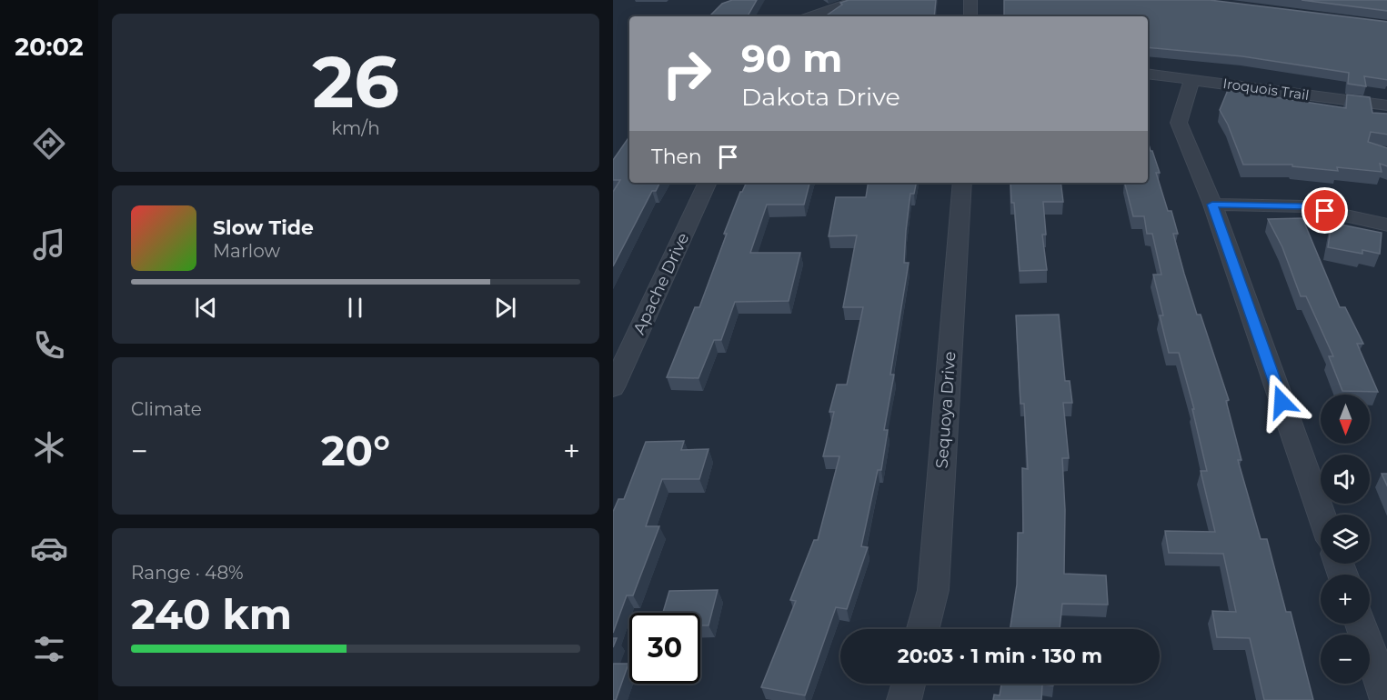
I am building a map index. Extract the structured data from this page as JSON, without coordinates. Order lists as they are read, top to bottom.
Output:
{
  "streets": {
    "street": ["Iroquois Trail", "Apache Drive", "Sequoya Drive"]
  },
  "north": "bottom",
  "page": {
    "tabs": "20:02",
    "tile": [
      ["26", "km/h"],
      "Climate",
      ["Range · 48%", "240 km"]
    ],
    "turn": ["90 m", "Dakota Drive"],
    "then": "Then",
    "song": ["Slow Tide", "Marlow"],
    "map_buttons": ["+", "−"],
    "heat": ["−", "20°", "+"],
    "limit": "30",
    "trip": "20:03 · 1 min · 130 m"
  }
}
